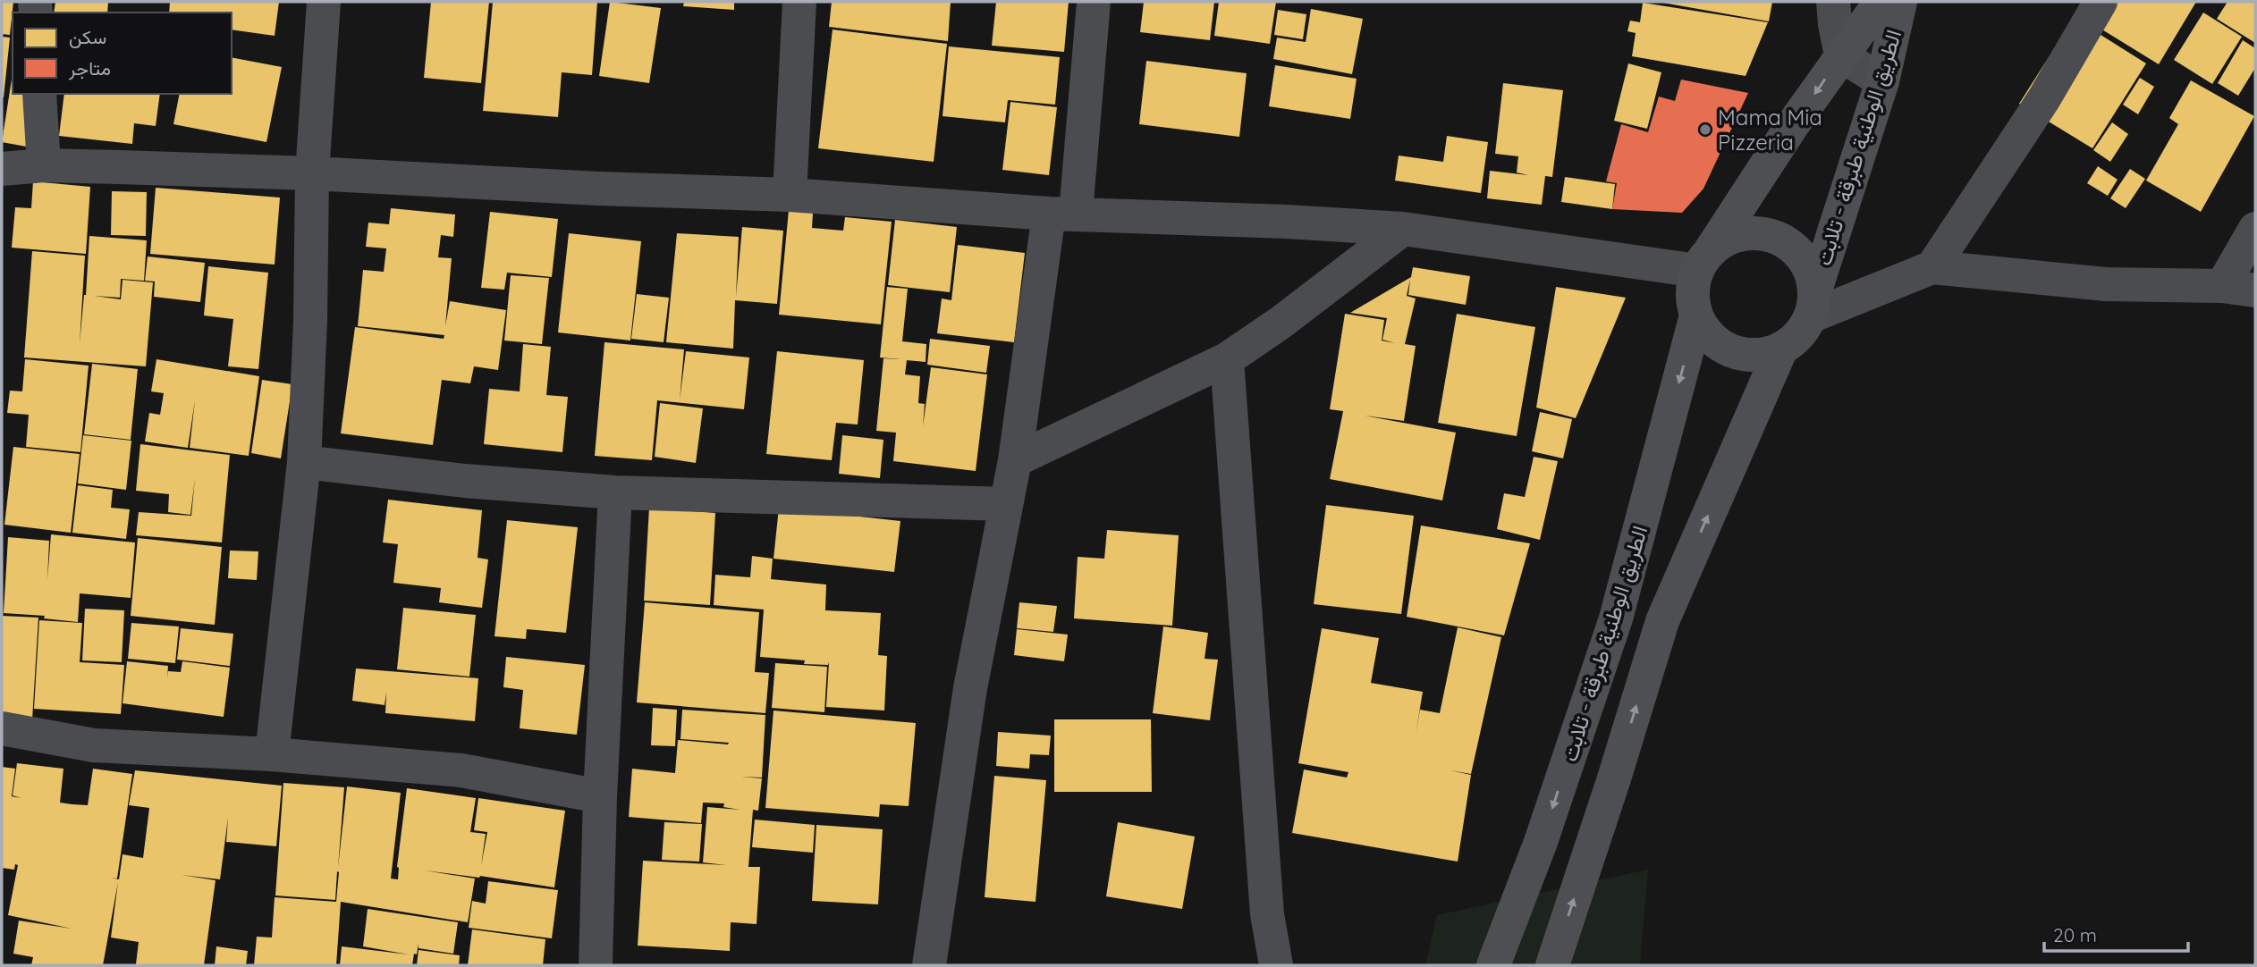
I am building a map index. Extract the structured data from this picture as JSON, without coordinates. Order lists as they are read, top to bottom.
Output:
{
  "streets": {
    "main road": ["الطريق الوطنية طبرقة - تلابت"]
  },
  "places": ["Mama Mia Pizzeria"],
  "legend": ["سكن", "متاجر"],
  "scale_bar": "20 m"
}
